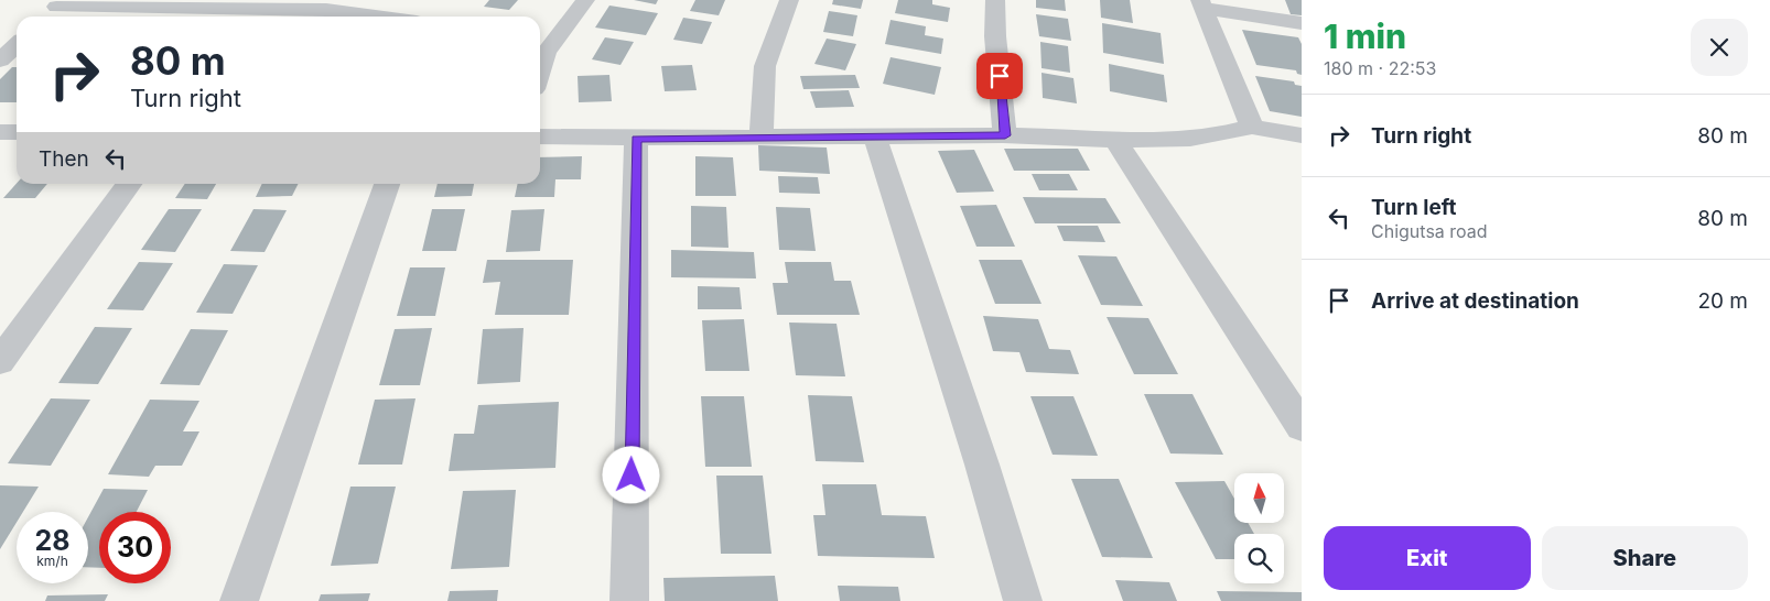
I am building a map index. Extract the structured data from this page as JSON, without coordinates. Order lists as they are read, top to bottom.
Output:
{
  "north": "top",
  "page": {
    "heading": ["1 min", "180 m · 22:53"],
    "turn": ["80 m", "Turn right"],
    "list": [
      {
        "name": "Turn right",
        "value": "80 m"
      },
      {
        "name": "Turn left",
        "note": "Chigutsa road",
        "value": "80 m"
      },
      {
        "name": "Arrive at destination",
        "value": "20 m"
      }
    ],
    "then": "Then",
    "speed": "28 km/h",
    "limit": "30",
    "buttons": ["Exit", "Share"]
  }
}
